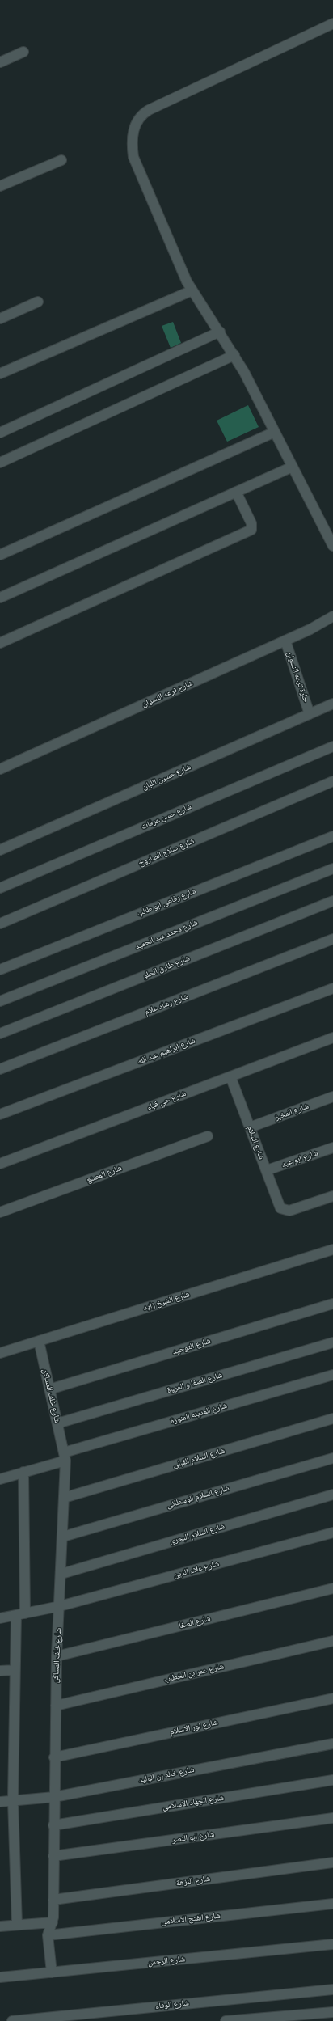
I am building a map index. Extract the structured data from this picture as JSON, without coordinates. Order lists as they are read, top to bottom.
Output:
{
  "streets": {
    "street": [
      "حارة ترعه النسوان",
      "شارع ترعه النسوان",
      "شارع حسين اللبان",
      "شارع حسن عرفات",
      "شارع صلاح الصاروخ",
      "شارع رفاعى ابو طالب",
      "شارع محمد عبد الحميد",
      "شارع طارق الحلو",
      "شارع رشاد علام",
      "شارع ابراهيم عبد الله",
      "شارع حي قباء",
      "شارع المخبز",
      "شارع السلام",
      "شارع ابو عيد",
      "شارع المصنع",
      "شارع الشيخ زايد",
      "شارع التوحيد",
      "شارع الصفا و المروة",
      "شارع خلف المساكن",
      "شارع المدينه المنورة",
      "شارع السلام القبلى",
      "شارع السلام الوسطانى",
      "شارع السلام البحرى",
      "شارع علاء الدين",
      "شارع الصفا",
      "شارع عمر بن الخطاب",
      "شارع نور الاسلام",
      "شارع خالد بن الوليد",
      "شارع الجهاد الاسلامى",
      "شارع ابو النصر",
      "شارع النزهة",
      "شارع الفتح الاسلامى",
      "شارع الرحمن",
      "شارع الوفاء"
    ]
  },
  "crossings": [
    ["حارة ترعه النسوان", "شارع ترعه النسوان"],
    ["حارة ترعه النسوان", "شارع حسين اللبان"],
    ["شارع حي قباء", "شارع السلام"],
    ["شارع المخبز", "شارع السلام"],
    ["شارع السلام", "شارع ابو عيد"],
    ["شارع الشيخ زايد", "شارع خلف المساكن"],
    ["شارع التوحيد", "شارع خلف المساكن"],
    ["شارع الصفا و المروة", "شارع خلف المساكن"],
    ["شارع خلف المساكن", "شارع المدينه المنورة"],
    ["شارع خلف المساكن", "شارع السلام القبلى"],
    ["شارع خلف المساكن", "شارع السلام الوسطانى"],
    ["شارع خلف المساكن", "شارع السلام البحرى"],
    ["شارع خلف المساكن", "شارع علاء الدين"],
    ["شارع خلف المساكن", "شارع الصفا"],
    ["شارع خلف المساكن", "شارع عمر بن الخطاب"],
    ["شارع خلف المساكن", "شارع نور الاسلام"],
    ["شارع خلف المساكن", "شارع خالد بن الوليد"],
    ["شارع خلف المساكن", "شارع الجهاد الاسلامى"],
    ["شارع خلف المساكن", "شارع ابو النصر"],
    ["شارع خلف المساكن", "شارع النزهة"],
    ["شارع خلف المساكن", "شارع الفتح الاسلامى"],
    ["شارع خلف المساكن", "شارع الرحمن"]
  ]
}
